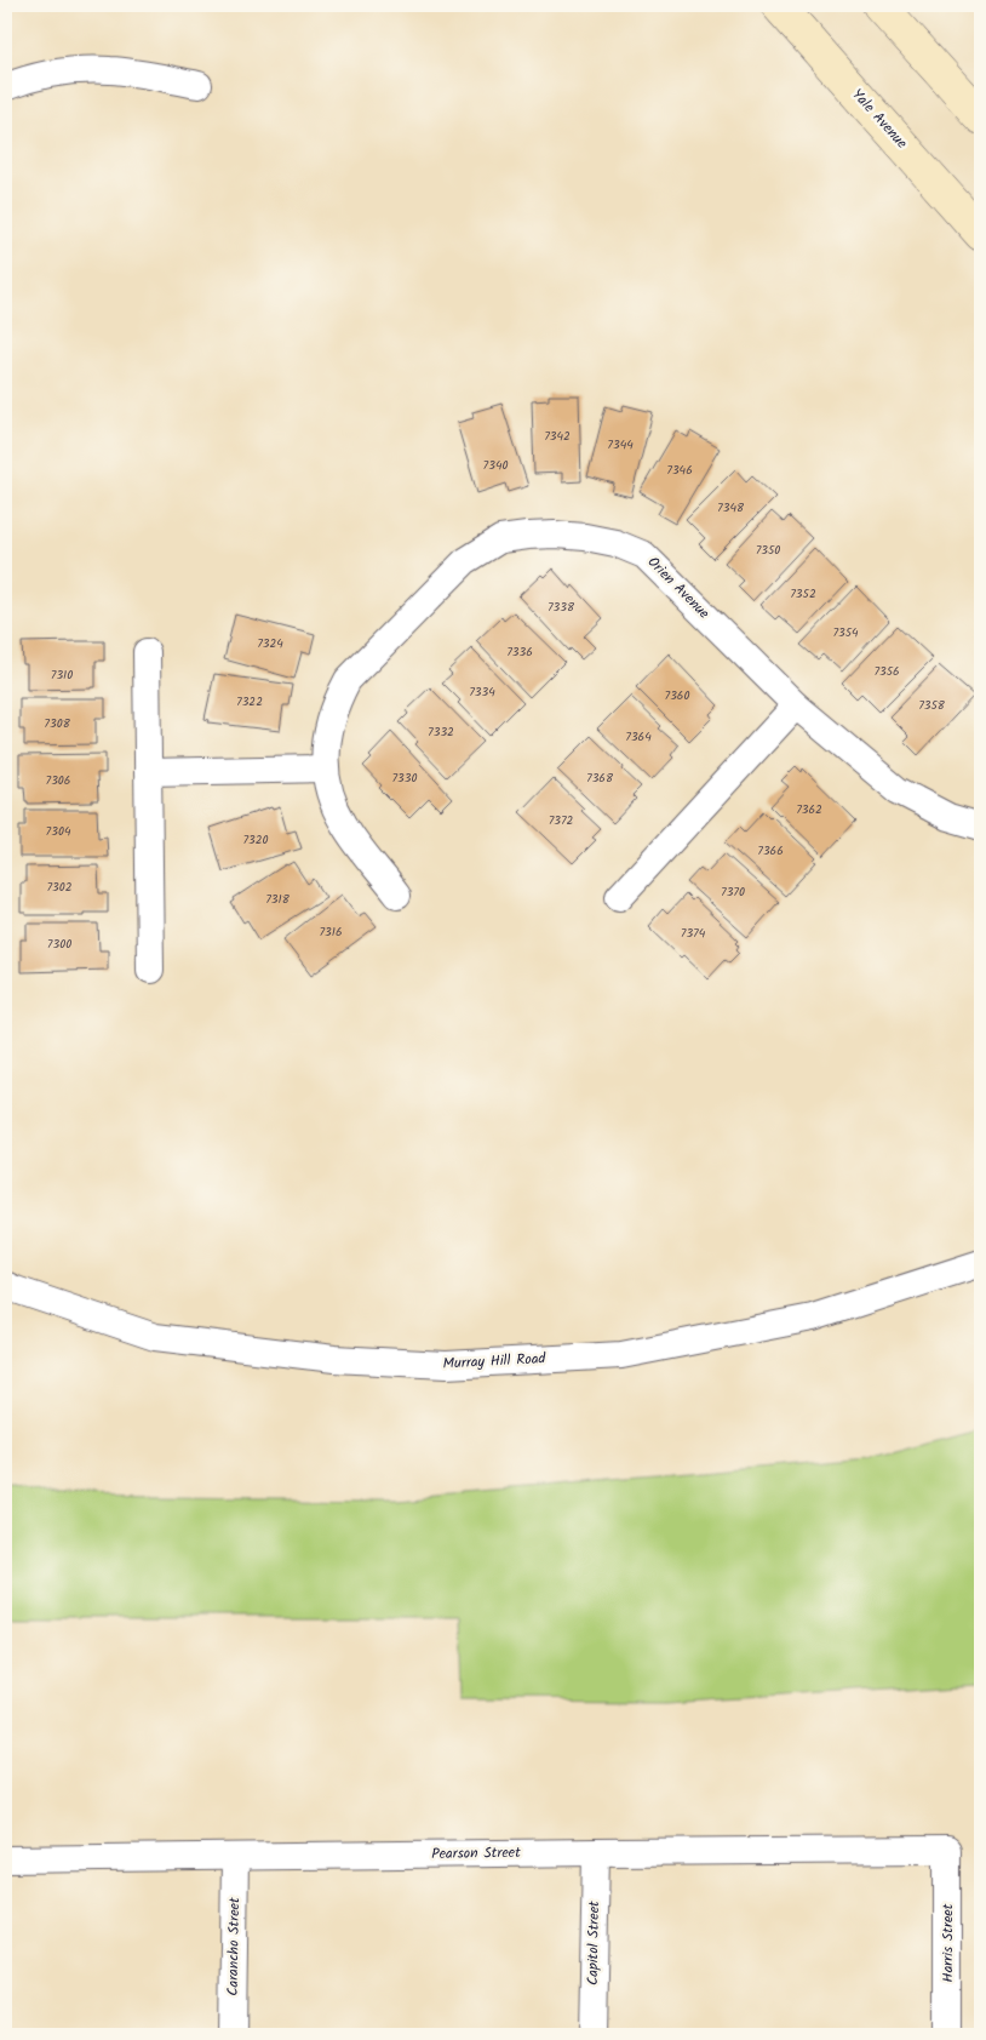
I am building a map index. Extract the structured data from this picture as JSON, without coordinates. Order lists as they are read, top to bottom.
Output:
{
  "streets": {
    "main road": ["Yale Avenue"],
    "street": [
      "Orien Avenue",
      "Murray Hill Road",
      "Pearson Street",
      "Capitol Street",
      "Harris Street",
      "Carancho Street"
    ]
  },
  "crossings": [
    ["Pearson Street", "Capitol Street"],
    ["Pearson Street", "Harris Street"],
    ["Pearson Street", "Carancho Street"]
  ],
  "house_numbers": [
    "7342",
    "7344",
    "7340",
    "7346",
    "7348",
    "7350",
    "7352",
    "7338",
    "7354",
    "7324",
    "7336",
    "7356",
    "7310",
    "7334",
    "7360",
    "7322",
    "7358",
    "7308",
    "7332",
    "7364",
    "7330",
    "7368",
    "7306",
    "7362",
    "7372",
    "7304",
    "7320",
    "7366",
    "7302",
    "7370",
    "7318",
    "7316",
    "7374",
    "7300"
  ]
}
